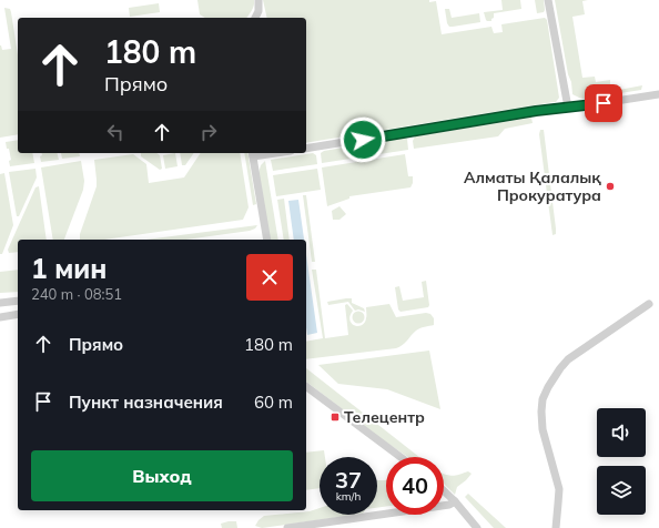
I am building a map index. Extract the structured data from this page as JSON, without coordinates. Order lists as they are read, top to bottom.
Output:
{
  "places": {
    "other": ["Алматы Қалалық Прокуратура"],
    "transit": ["Телецентр"]
  },
  "page": {
    "turn": ["180 m", "Прямо"],
    "heading": ["1 мин", "240 m · 08:51"],
    "list": [
      {
        "name": "Прямо",
        "value": "180 m"
      },
      {
        "name": "Пункт назначения",
        "value": "60 m"
      }
    ],
    "buttons": "Выход",
    "speed": "37 km/h",
    "limit": "40"
  }
}
